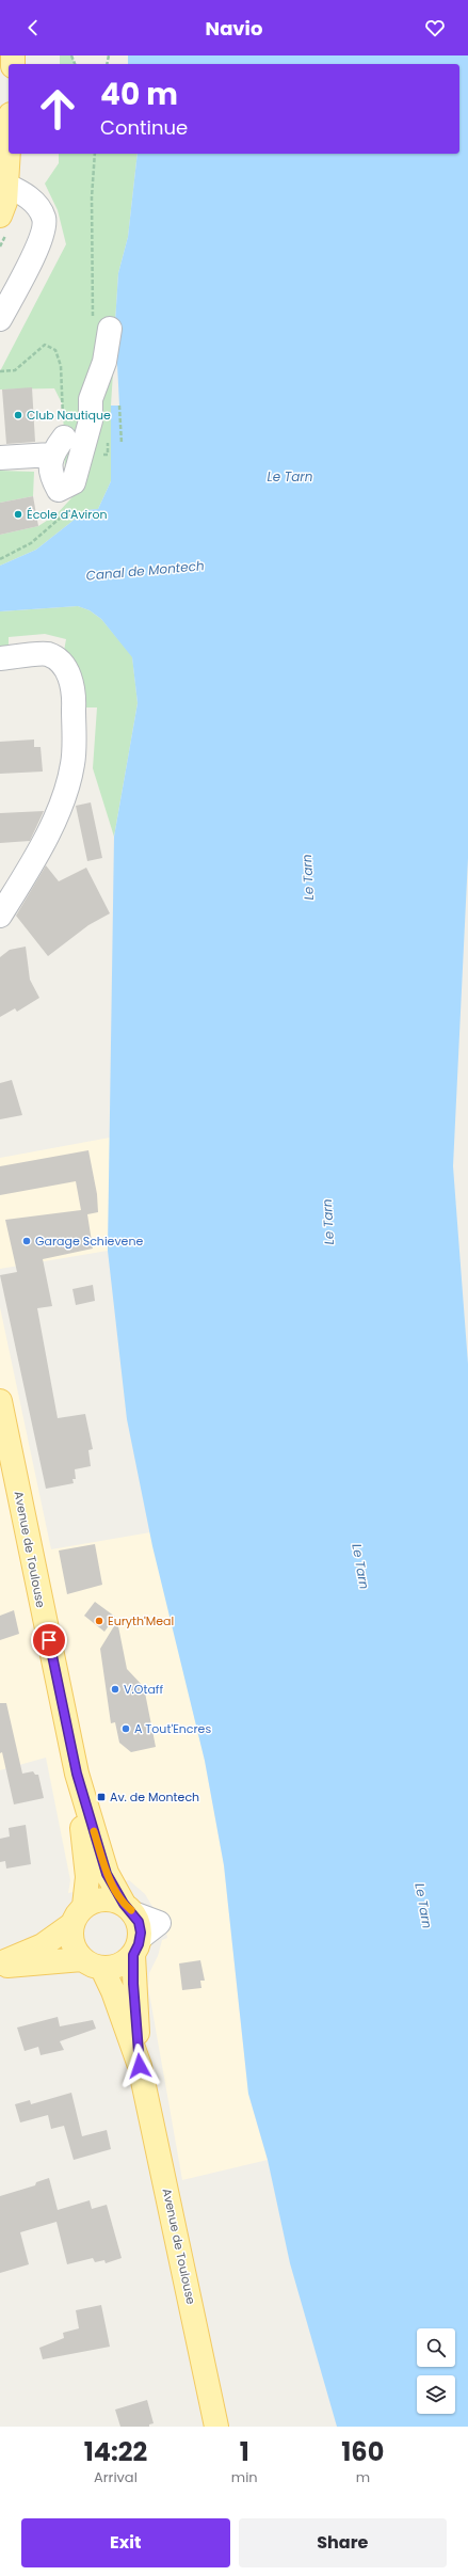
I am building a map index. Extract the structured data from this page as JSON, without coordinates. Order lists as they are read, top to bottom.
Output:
{
  "streets": {
    "main road": ["Avenue de Toulouse"]
  },
  "water": ["Le Tarn", "Canal de Montech"],
  "places": {
    "other": [
      "Club Nautique",
      "École d'Aviron",
      "Garage Schievene",
      "Euryth'Meal",
      "V.Otaff",
      "A Tout'Encres"
    ],
    "transit": ["Av. de Montech"]
  },
  "page": {
    "header": "Navio",
    "turn": ["40 m", "Continue"],
    "eta": [
      "14:22",
      "Arrival",
      "1",
      "min",
      "160",
      "m"
    ],
    "buttons": ["Exit", "Share"]
  }
}
